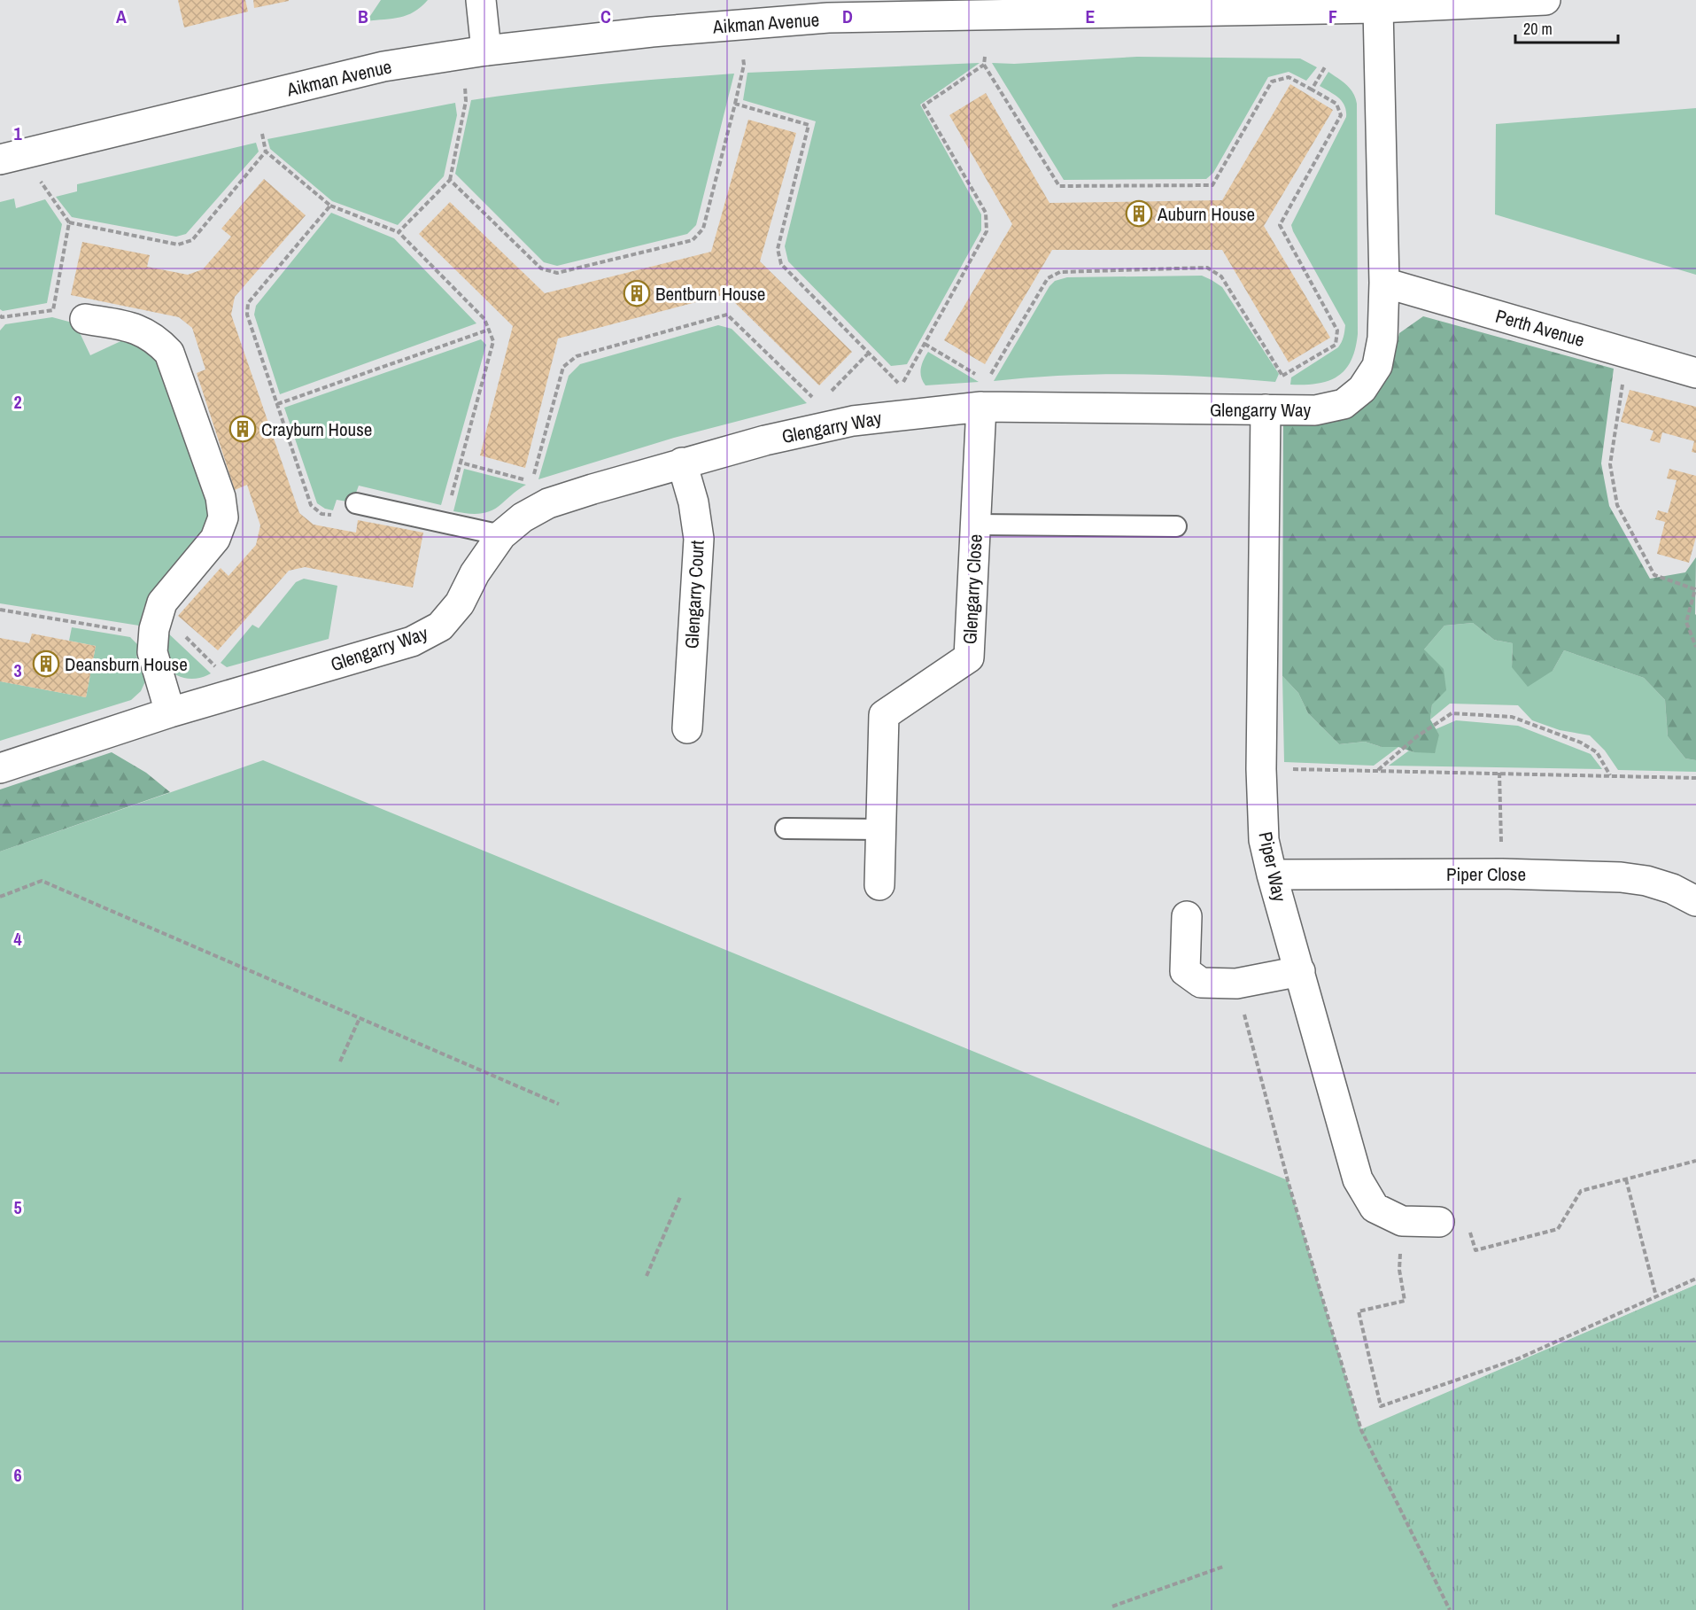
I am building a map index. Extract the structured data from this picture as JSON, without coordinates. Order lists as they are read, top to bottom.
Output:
{
  "streets": {
    "street": [
      "Aikman Avenue",
      "Perth Avenue",
      "Glengarry Way",
      "Glengarry Close",
      "Glengarry Court",
      "Piper Way",
      "Piper Close"
    ]
  },
  "crossings": [
    ["Aikman Avenue", "Glengarry Way"],
    ["Perth Avenue", "Glengarry Way"],
    ["Glengarry Way", "Glengarry Close"],
    ["Glengarry Way", "Glengarry Court"],
    ["Glengarry Way", "Piper Way"],
    ["Piper Way", "Piper Close"]
  ],
  "places": {
    "building": [
      "Auburn House",
      "Bentburn House",
      "Crayburn House",
      "Deansburn House"
    ]
  },
  "scale_bar": "20 m",
  "grid": {
    "columns": [
      "A",
      "B",
      "C",
      "D",
      "E",
      "F"
    ],
    "rows": [
      "1",
      "2",
      "3",
      "4",
      "5",
      "6"
    ]
  }
}
